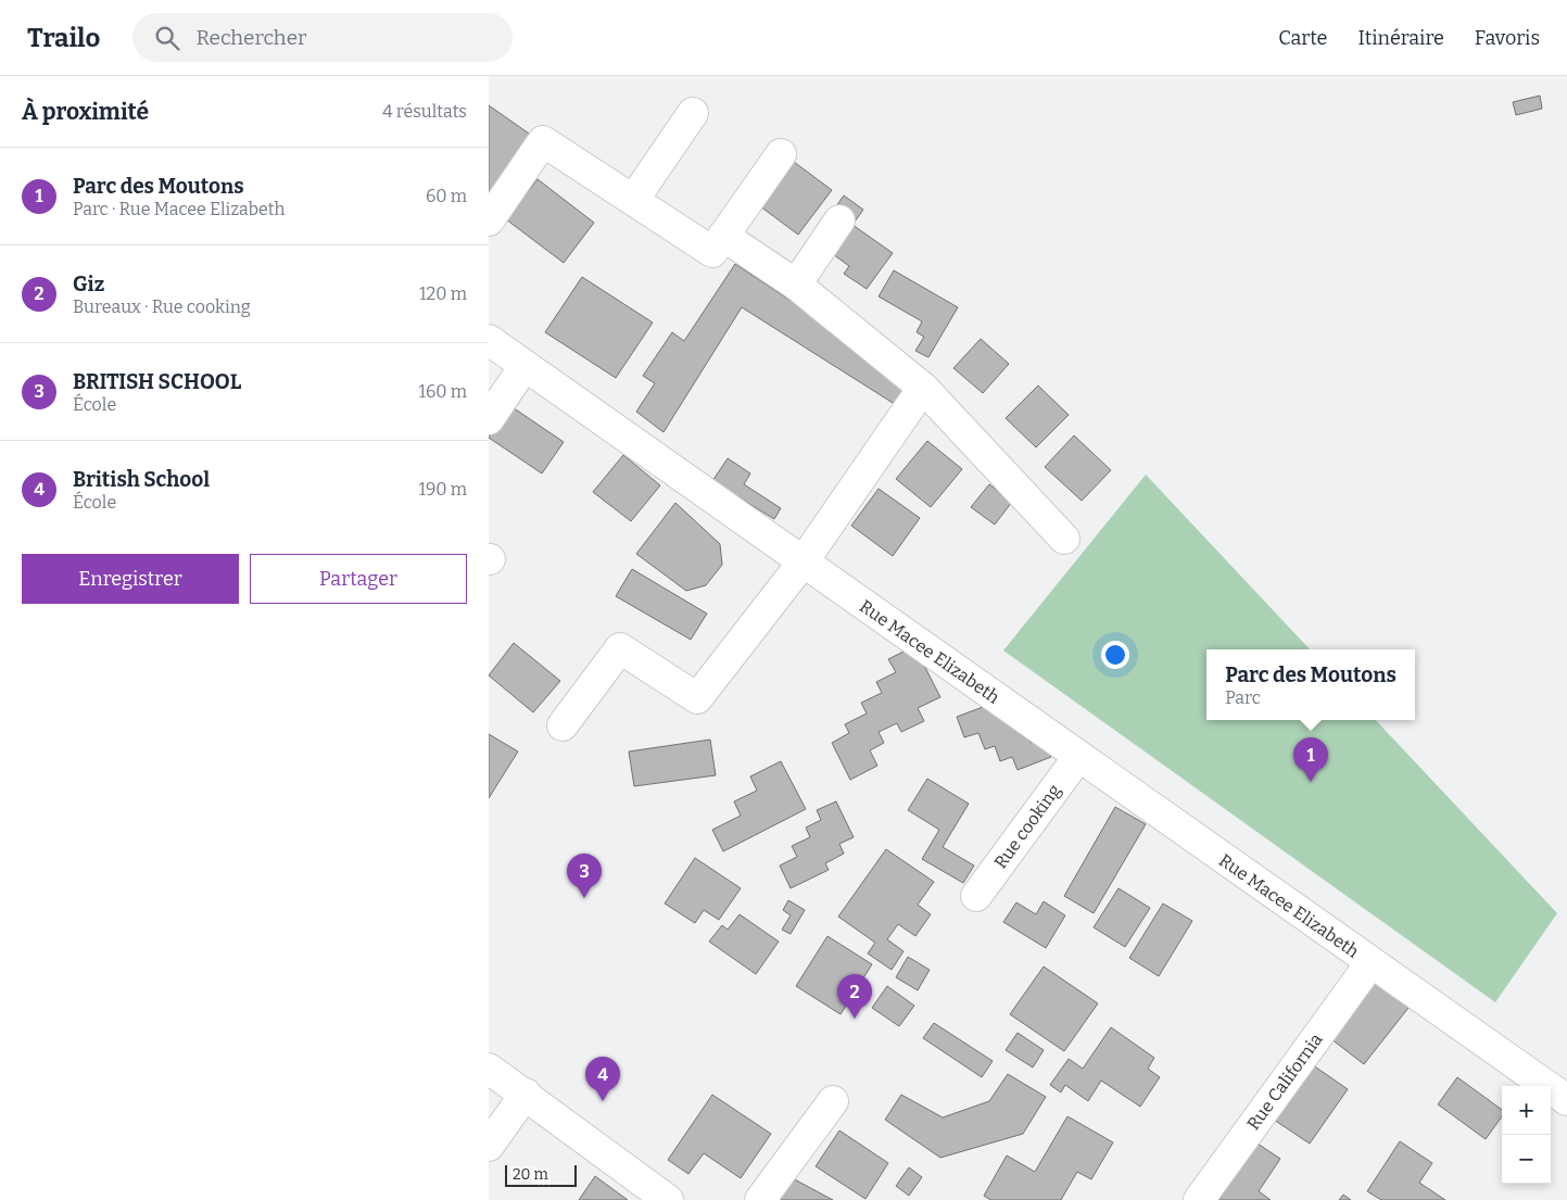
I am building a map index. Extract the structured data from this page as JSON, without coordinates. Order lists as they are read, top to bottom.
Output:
{
  "streets": {
    "street": ["Rue Macee Elizabeth", "Rue cooking", "Rue California"]
  },
  "crossings": [
    ["Rue Macee Elizabeth", "Rue cooking"],
    ["Rue Macee Elizabeth", "Rue California"]
  ],
  "scale_bar": "20 m",
  "page": {
    "header": "Trailo",
    "search": "Rechercher",
    "nav": ["Carte", "Itinéraire", "Favoris"],
    "heading": ["À proximité", "4 résultats"],
    "list": [
      {
        "mark": "1",
        "name": "Parc des Moutons",
        "note": "Parc · Rue Macee Elizabeth",
        "value": "60 m"
      },
      {
        "mark": "2",
        "name": "Giz",
        "note": "Bureaux · Rue cooking",
        "value": "120 m"
      },
      {
        "mark": "3",
        "name": "BRITISH SCHOOL",
        "note": "École",
        "value": "160 m"
      },
      {
        "mark": "4",
        "name": "British School",
        "note": "École",
        "value": "190 m"
      }
    ],
    "buttons": ["Enregistrer", "Partager"],
    "popup": ["Parc des Moutons", "Parc"],
    "pins": [
      "1",
      "3",
      "2",
      "4"
    ],
    "map_buttons": ["+", "−"],
    "scale": "20 m"
  }
}
